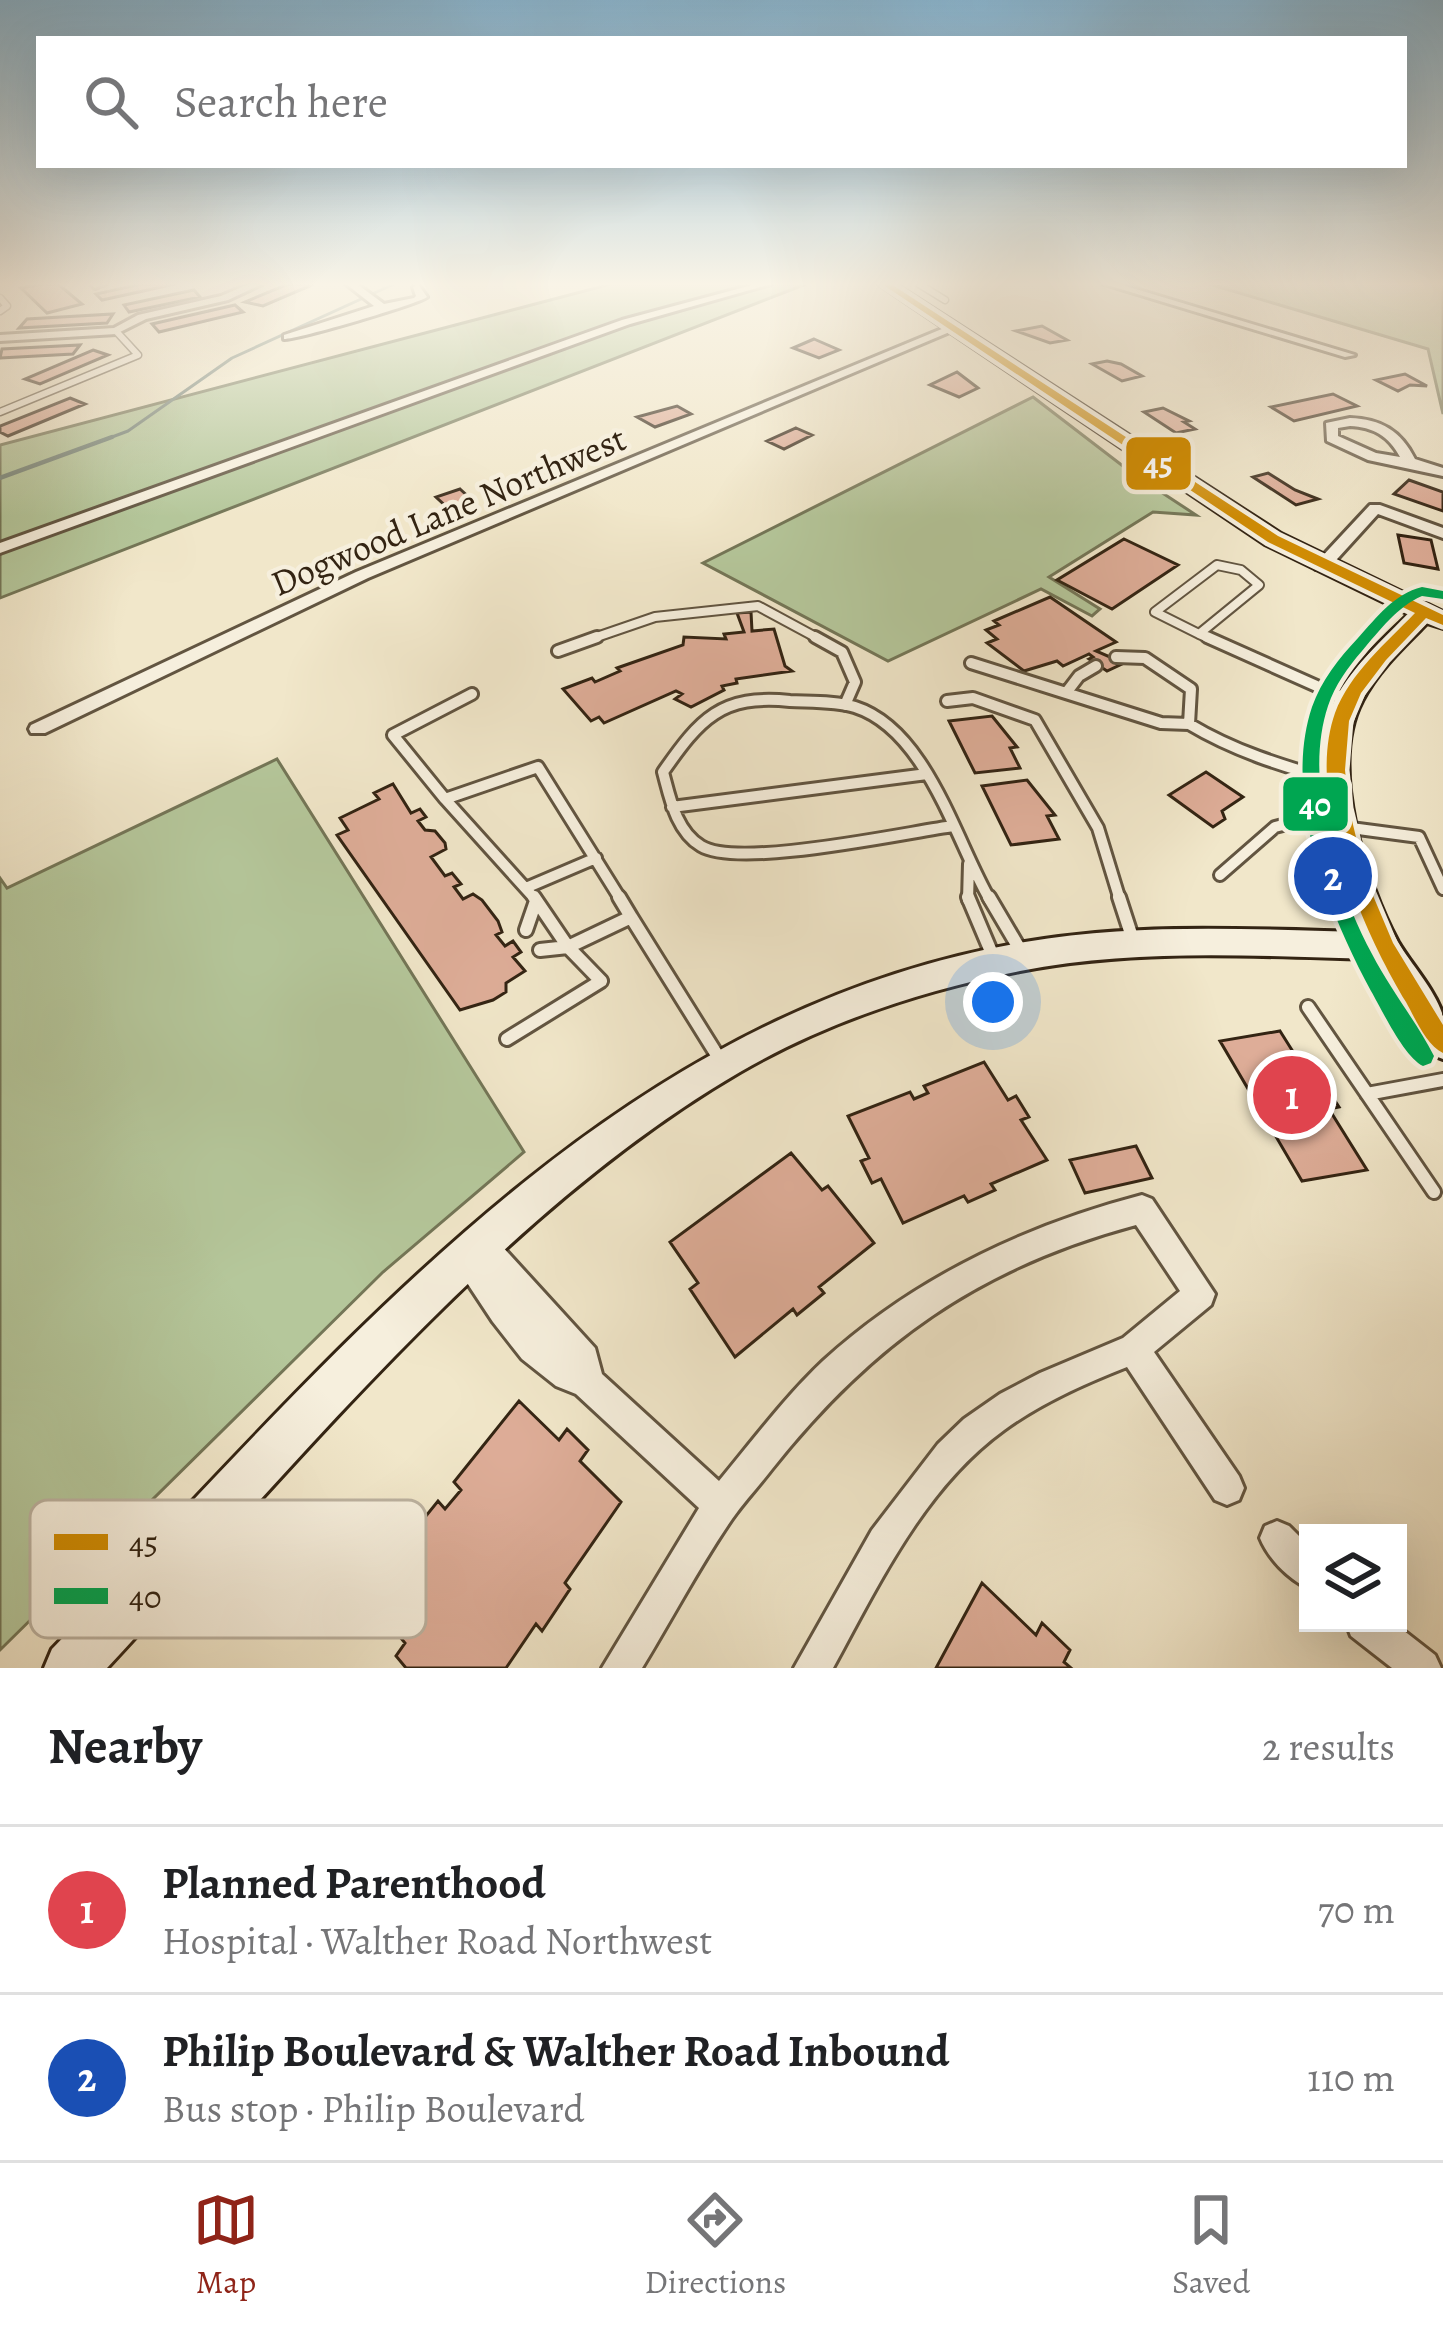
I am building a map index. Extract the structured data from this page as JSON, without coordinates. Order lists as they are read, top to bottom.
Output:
{
  "streets": {
    "street": ["Dogwood Lane Northwest"]
  },
  "lines": ["transit line 45", "transit line 40"],
  "legend": ["45", "40"],
  "page": {
    "search": "Search here",
    "pins": ["2", "1"],
    "heading": ["Nearby", "2 results"],
    "list": [
      {
        "mark": "1",
        "name": "Planned Parenthood",
        "note": "Hospital · Walther Road Northwest",
        "value": "70 m"
      },
      {
        "mark": "2",
        "name": "Philip Boulevard & Walther Road Inbound",
        "note": "Bus stop · Philip Boulevard",
        "value": "110 m"
      }
    ],
    "nav": ["Map", "Directions", "Saved"]
  }
}
